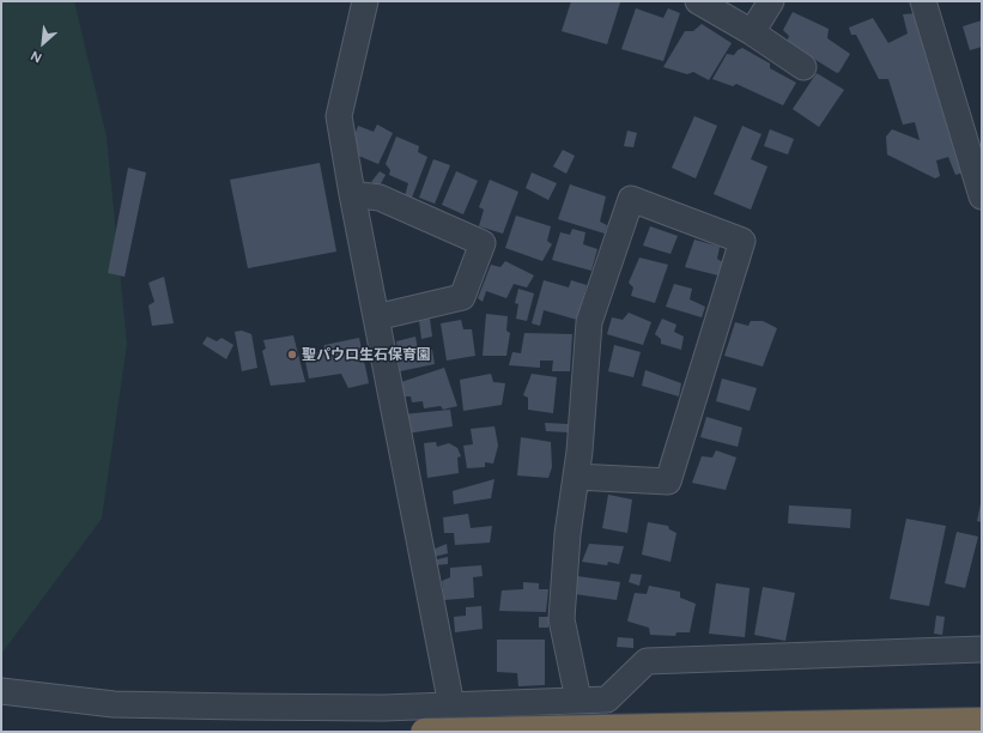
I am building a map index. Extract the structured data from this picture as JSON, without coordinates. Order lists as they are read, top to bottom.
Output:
{
  "places": ["聖パウロ生石保育園"],
  "north": "bottom left"
}
